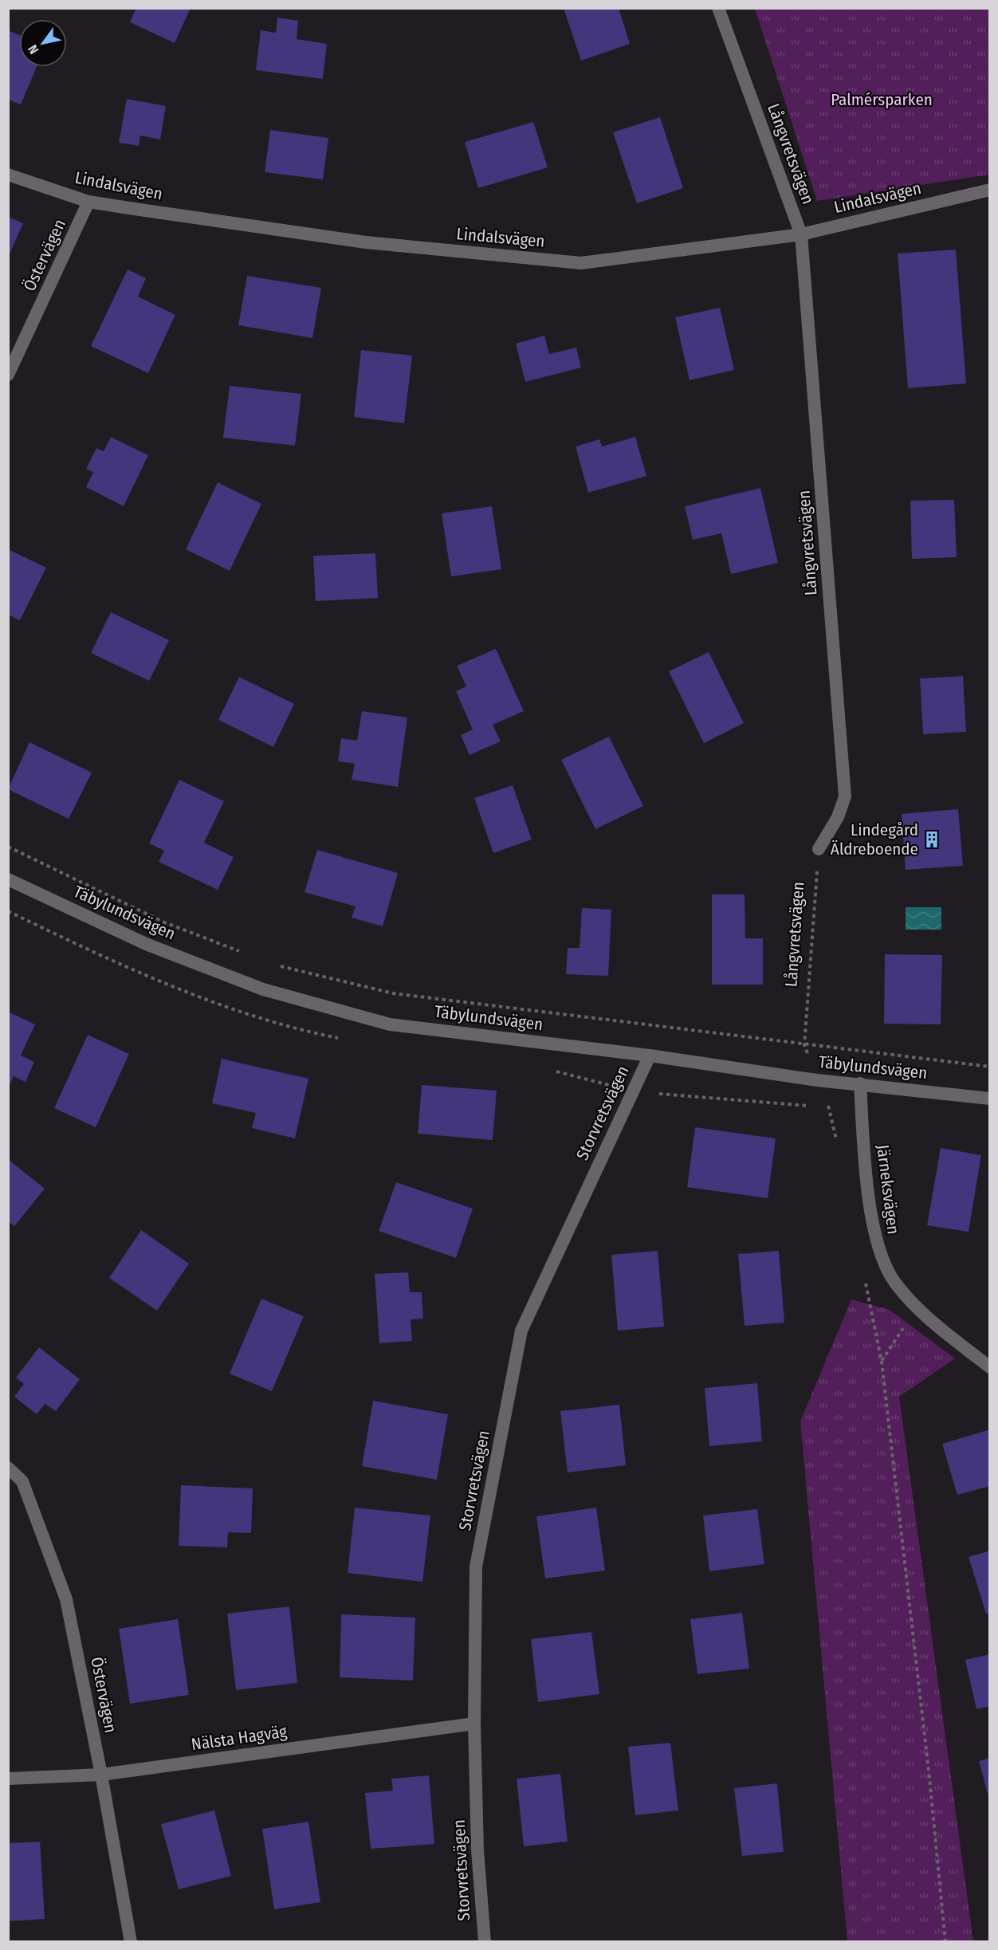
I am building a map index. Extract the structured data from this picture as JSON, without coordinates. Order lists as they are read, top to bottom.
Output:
{
  "streets": {
    "street": [
      "Långvretsvägen",
      "Lindalsvägen",
      "Östervägen",
      "Täbylundsvägen",
      "Storvretsvägen",
      "Järneksvägen",
      "Nälsta Hagväg"
    ]
  },
  "crossings": [
    ["Långvretsvägen", "Lindalsvägen"],
    ["Långvretsvägen", "Täbylundsvägen"],
    ["Lindalsvägen", "Östervägen"],
    ["Östervägen", "Nälsta Hagväg"],
    ["Täbylundsvägen", "Storvretsvägen"],
    ["Täbylundsvägen", "Järneksvägen"],
    ["Storvretsvägen", "Nälsta Hagväg"]
  ],
  "parks": ["Palmérsparken"],
  "places": {
    "building": ["Lindegård Äldreboende"]
  },
  "north": "bottom left"
}
